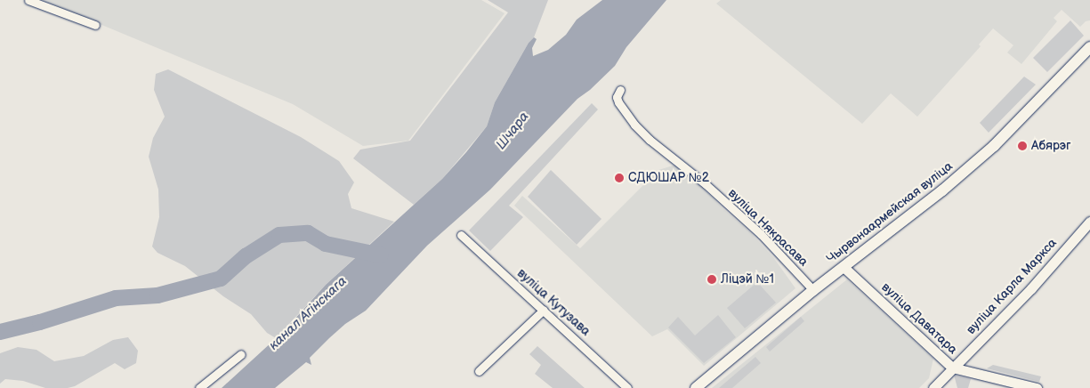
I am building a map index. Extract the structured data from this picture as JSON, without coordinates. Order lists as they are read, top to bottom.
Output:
{
  "streets": {
    "main road": ["Чырвонаармейская вуліца"],
    "street": [
      "вуліца Някрасава",
      "вуліца Карла Маркса",
      "вуліца Кутузава",
      "вуліца Даватара"
    ]
  },
  "crossings": [
    ["Чырвонаармейская вуліца", "вуліца Някрасава"],
    ["Чырвонаармейская вуліца", "вуліца Даватара"],
    ["вуліца Карла Маркса", "вуліца Даватара"]
  ],
  "water": ["Шчара", "канал Агінскага"],
  "places": ["Абярэг", "СДЮШАР №2", "Ліцэй №1"]
}
